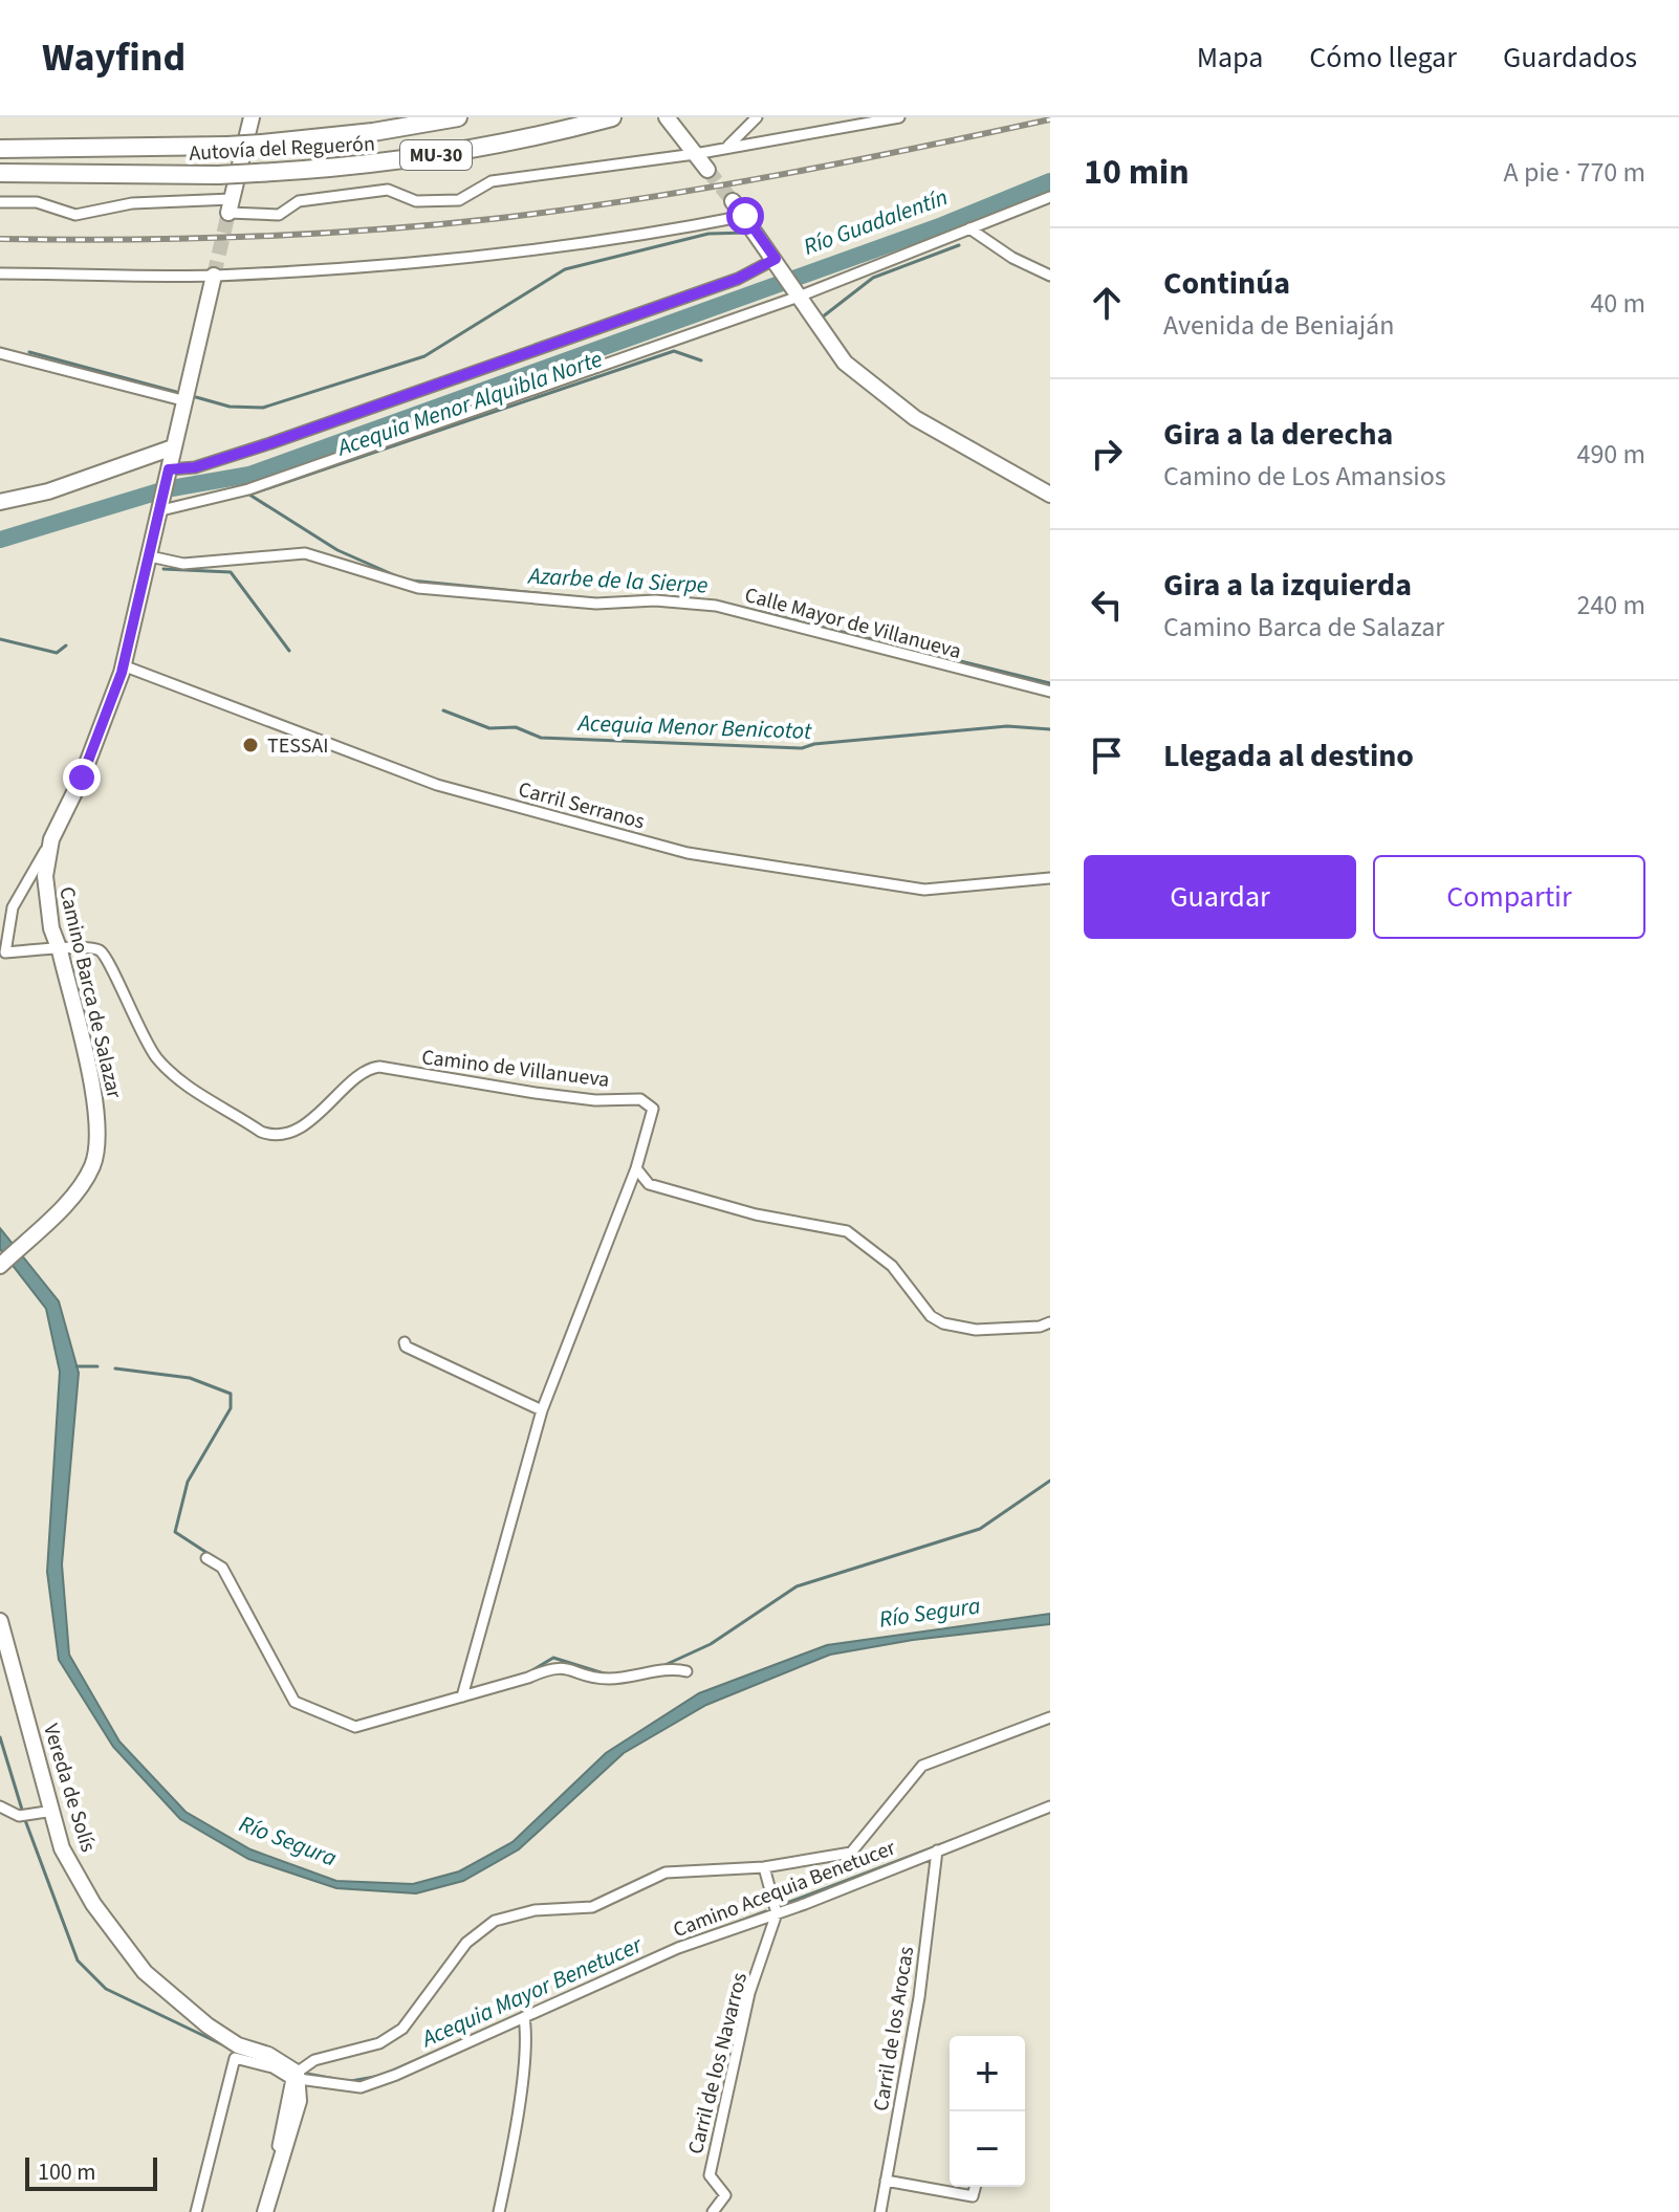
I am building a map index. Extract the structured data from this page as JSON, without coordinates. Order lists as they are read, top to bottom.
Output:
{
  "streets": {
    "highway": ["Autovía del Reguerón", "MU-30"],
    "street": [
      "Calle Mayor de Villanueva",
      "Carril Serranos",
      "Camino Barca de Salazar",
      "Camino de Villanueva",
      "Vereda de Solís",
      "Camino Acequia Benetucer",
      "Carril de los Arocas",
      "Carril de los Navarros"
    ]
  },
  "crossings": [
    ["Calle Mayor de Villanueva", "Camino Barca de Salazar"],
    ["Carril Serranos", "Camino Barca de Salazar"],
    ["Camino Barca de Salazar", "Camino de Villanueva"],
    ["Vereda de Solís", "Camino Acequia Benetucer"],
    ["Camino Acequia Benetucer", "Carril de los Arocas"],
    ["Camino Acequia Benetucer", "Carril de los Navarros"]
  ],
  "water": [
    "Río Guadalentín",
    "Acequia Menor Alquibla Norte",
    "Azarbe de la Sierpe",
    "Acequia Menor Benicotot",
    "Río Segura",
    "Acequia Mayor Benetucer"
  ],
  "places": ["TESSAI"],
  "scale_bar": "100 m",
  "page": {
    "header": "Wayfind",
    "nav": ["Mapa", "Cómo llegar", "Guardados"],
    "heading": ["10 min", "A pie · 770 m"],
    "list": [
      ["Continúa", "Avenida de Beniaján", "40 m"],
      ["Gira a la derecha", "Camino de Los Amansios", "490 m"],
      ["Gira a la izquierda", "Camino Barca de Salazar", "240 m"],
      "Llegada al destino"
    ],
    "buttons": ["Guardar", "Compartir"],
    "map_buttons": ["+", "−"],
    "scale": "100 m"
  }
}
